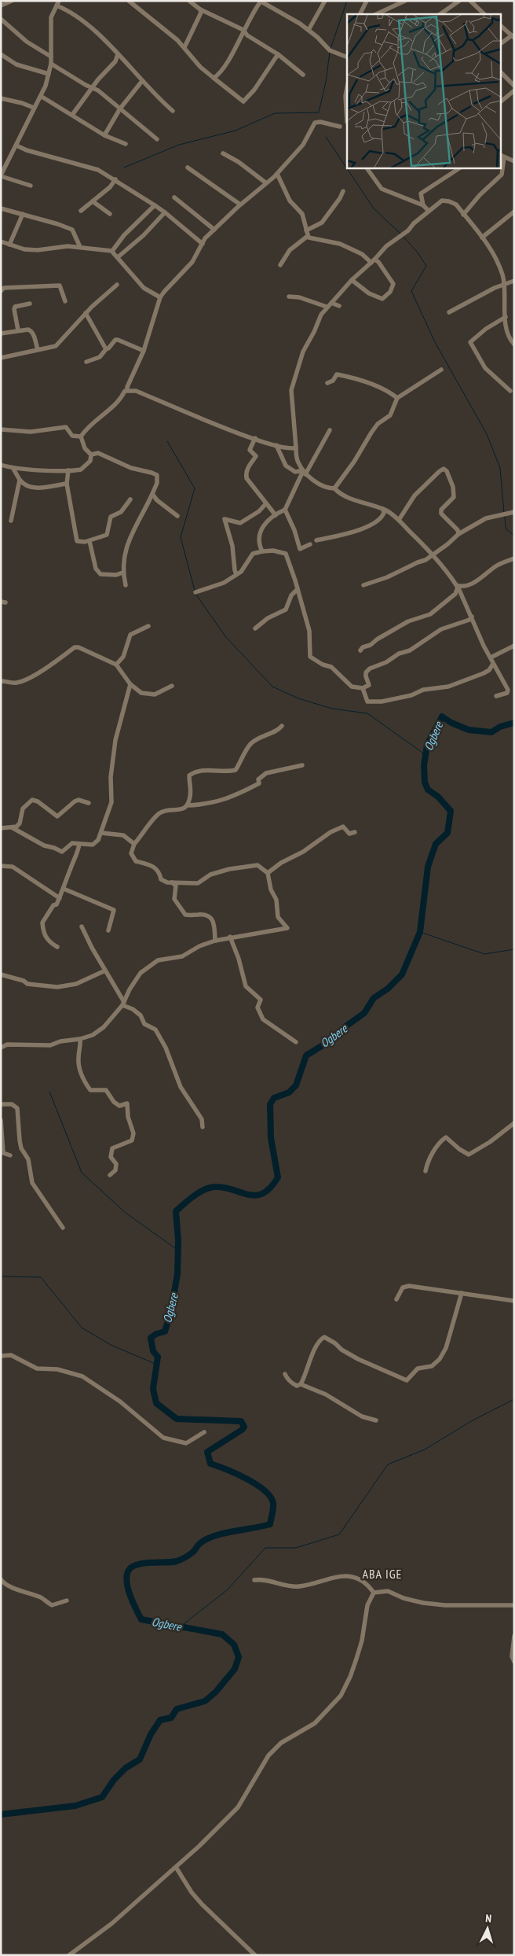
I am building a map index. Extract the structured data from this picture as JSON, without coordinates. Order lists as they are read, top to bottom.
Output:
{
  "districts": ["ABA IGE"],
  "water": ["Ogbere"],
  "north": "top"
}
